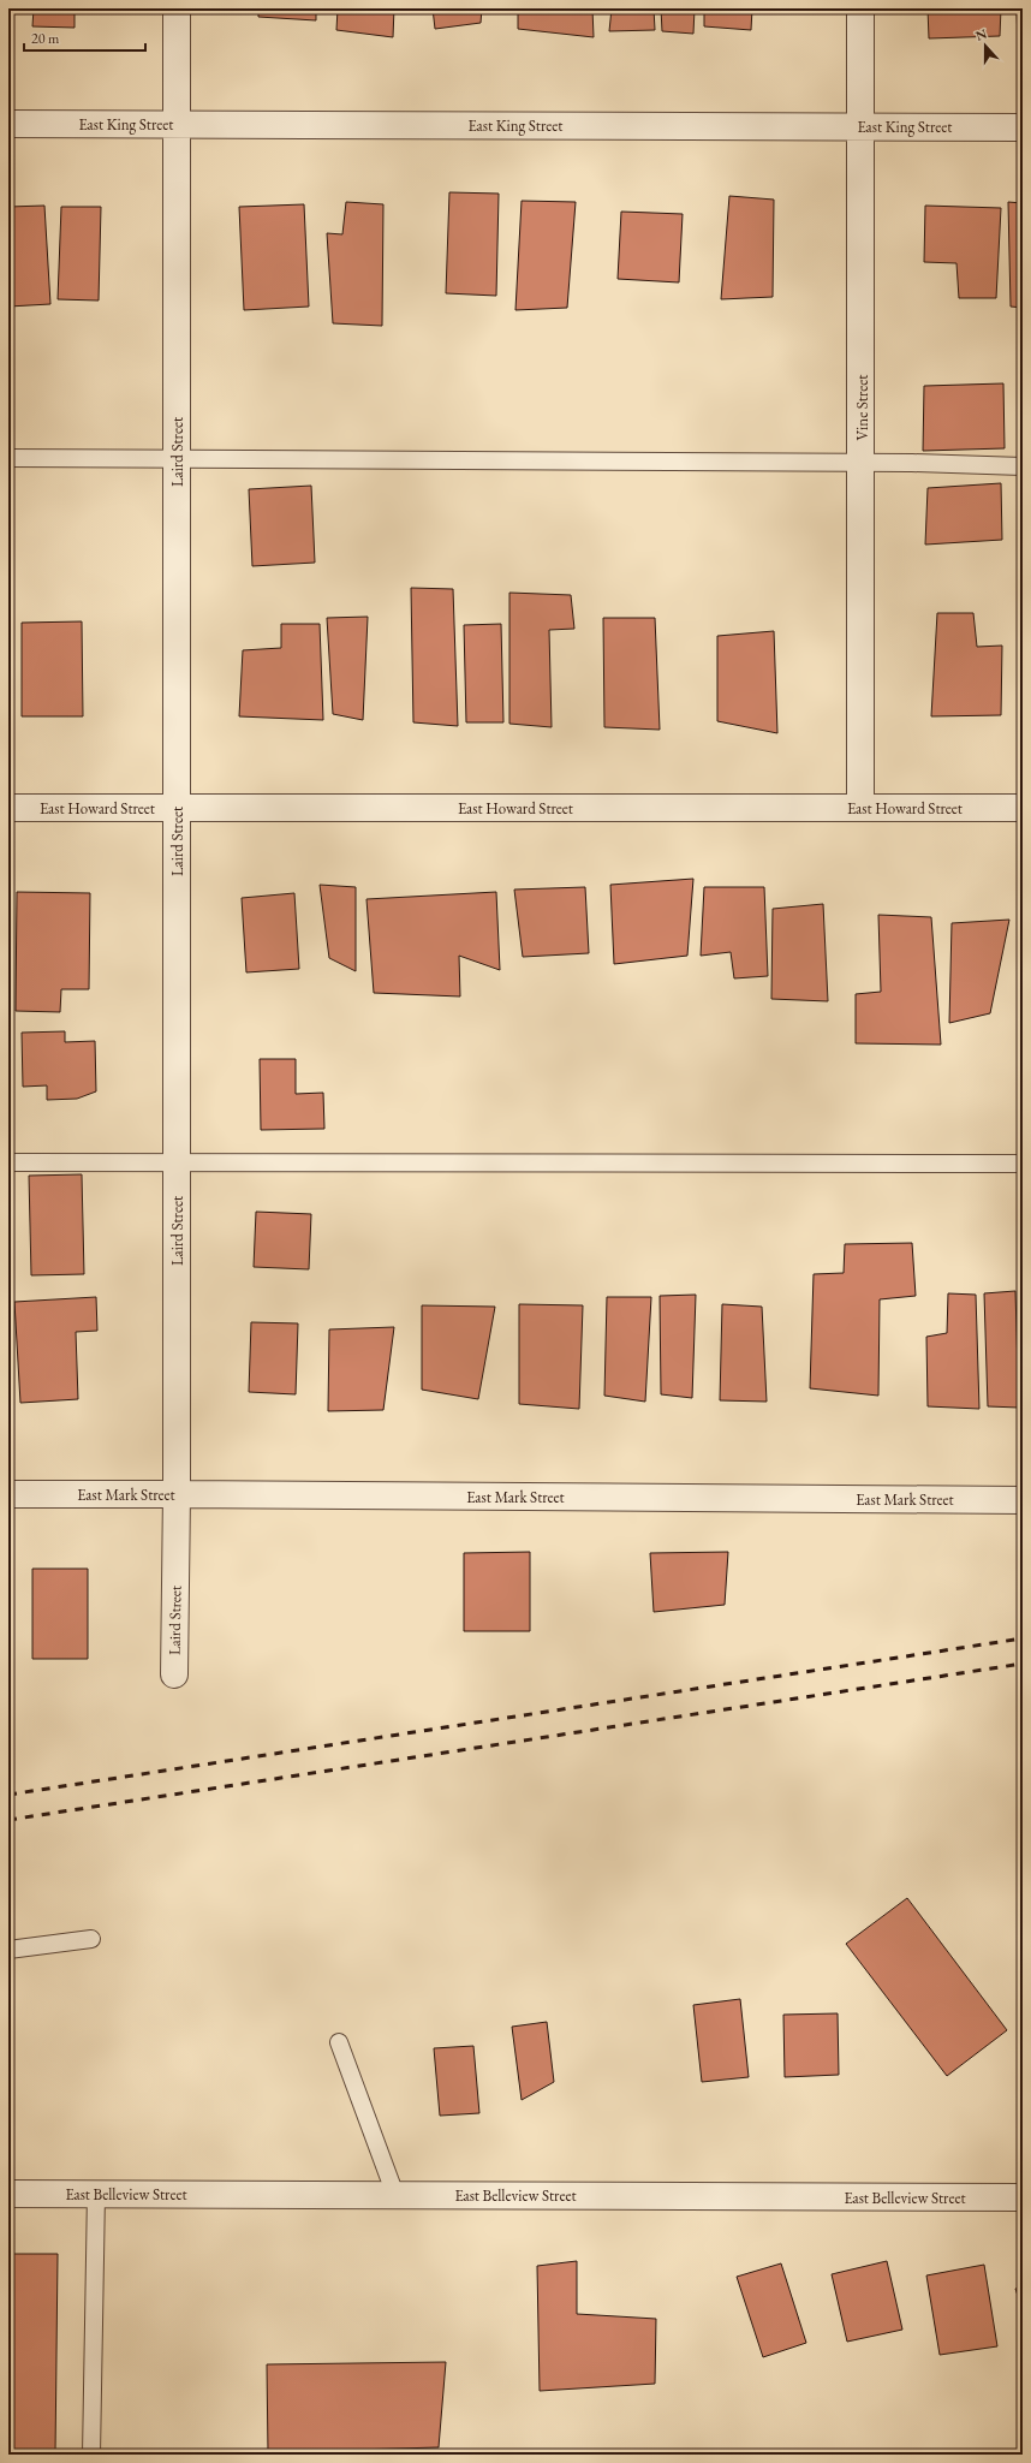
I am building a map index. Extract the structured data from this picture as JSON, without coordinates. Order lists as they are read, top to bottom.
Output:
{
  "streets": {
    "street": [
      "East King Street",
      "Vine Street",
      "Laird Street",
      "East Howard Street",
      "East Mark Street",
      "East Belleview Street"
    ]
  },
  "crossings": [
    ["East King Street", "Vine Street"],
    ["East King Street", "Laird Street"],
    ["Vine Street", "East Howard Street"],
    ["Laird Street", "East Howard Street"],
    ["Laird Street", "East Mark Street"]
  ],
  "scale_bar": "20 m",
  "north": "top"
}
